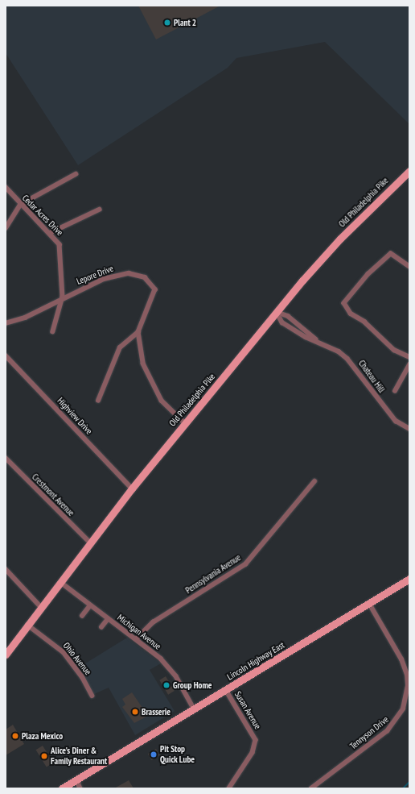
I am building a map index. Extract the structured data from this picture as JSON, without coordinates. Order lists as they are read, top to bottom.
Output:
{
  "streets": {
    "main road": ["Old Philadelphia Pike", "Lincoln Highway East"],
    "street": [
      "Cedar Acres Drive",
      "Lepore Drive",
      "Chateau Hill",
      "Highview Drive",
      "Crestmont Avenue",
      "Pennsylvania Avenue",
      "Michigan Avenue",
      "Ohio Avenue",
      "Susan Avenue",
      "Tennyson Drive"
    ]
  },
  "crossings": [
    ["Old Philadelphia Pike", "Chateau Hill"],
    ["Old Philadelphia Pike", "Highview Drive"],
    ["Old Philadelphia Pike", "Crestmont Avenue"],
    ["Old Philadelphia Pike", "Michigan Avenue"],
    ["Old Philadelphia Pike", "Ohio Avenue"],
    ["Cedar Acres Drive", "Lepore Drive"],
    ["Pennsylvania Avenue", "Michigan Avenue"],
    ["Michigan Avenue", "Lincoln Highway East"],
    ["Lincoln Highway East", "Susan Avenue"],
    ["Lincoln Highway East", "Tennyson Drive"]
  ],
  "places": [
    "Plant 2",
    "Group Home",
    "Brasserie",
    "Plaza Mexico",
    "Pit Stop Quick Lube",
    "Alice's Diner & Family Restaurant"
  ]
}
